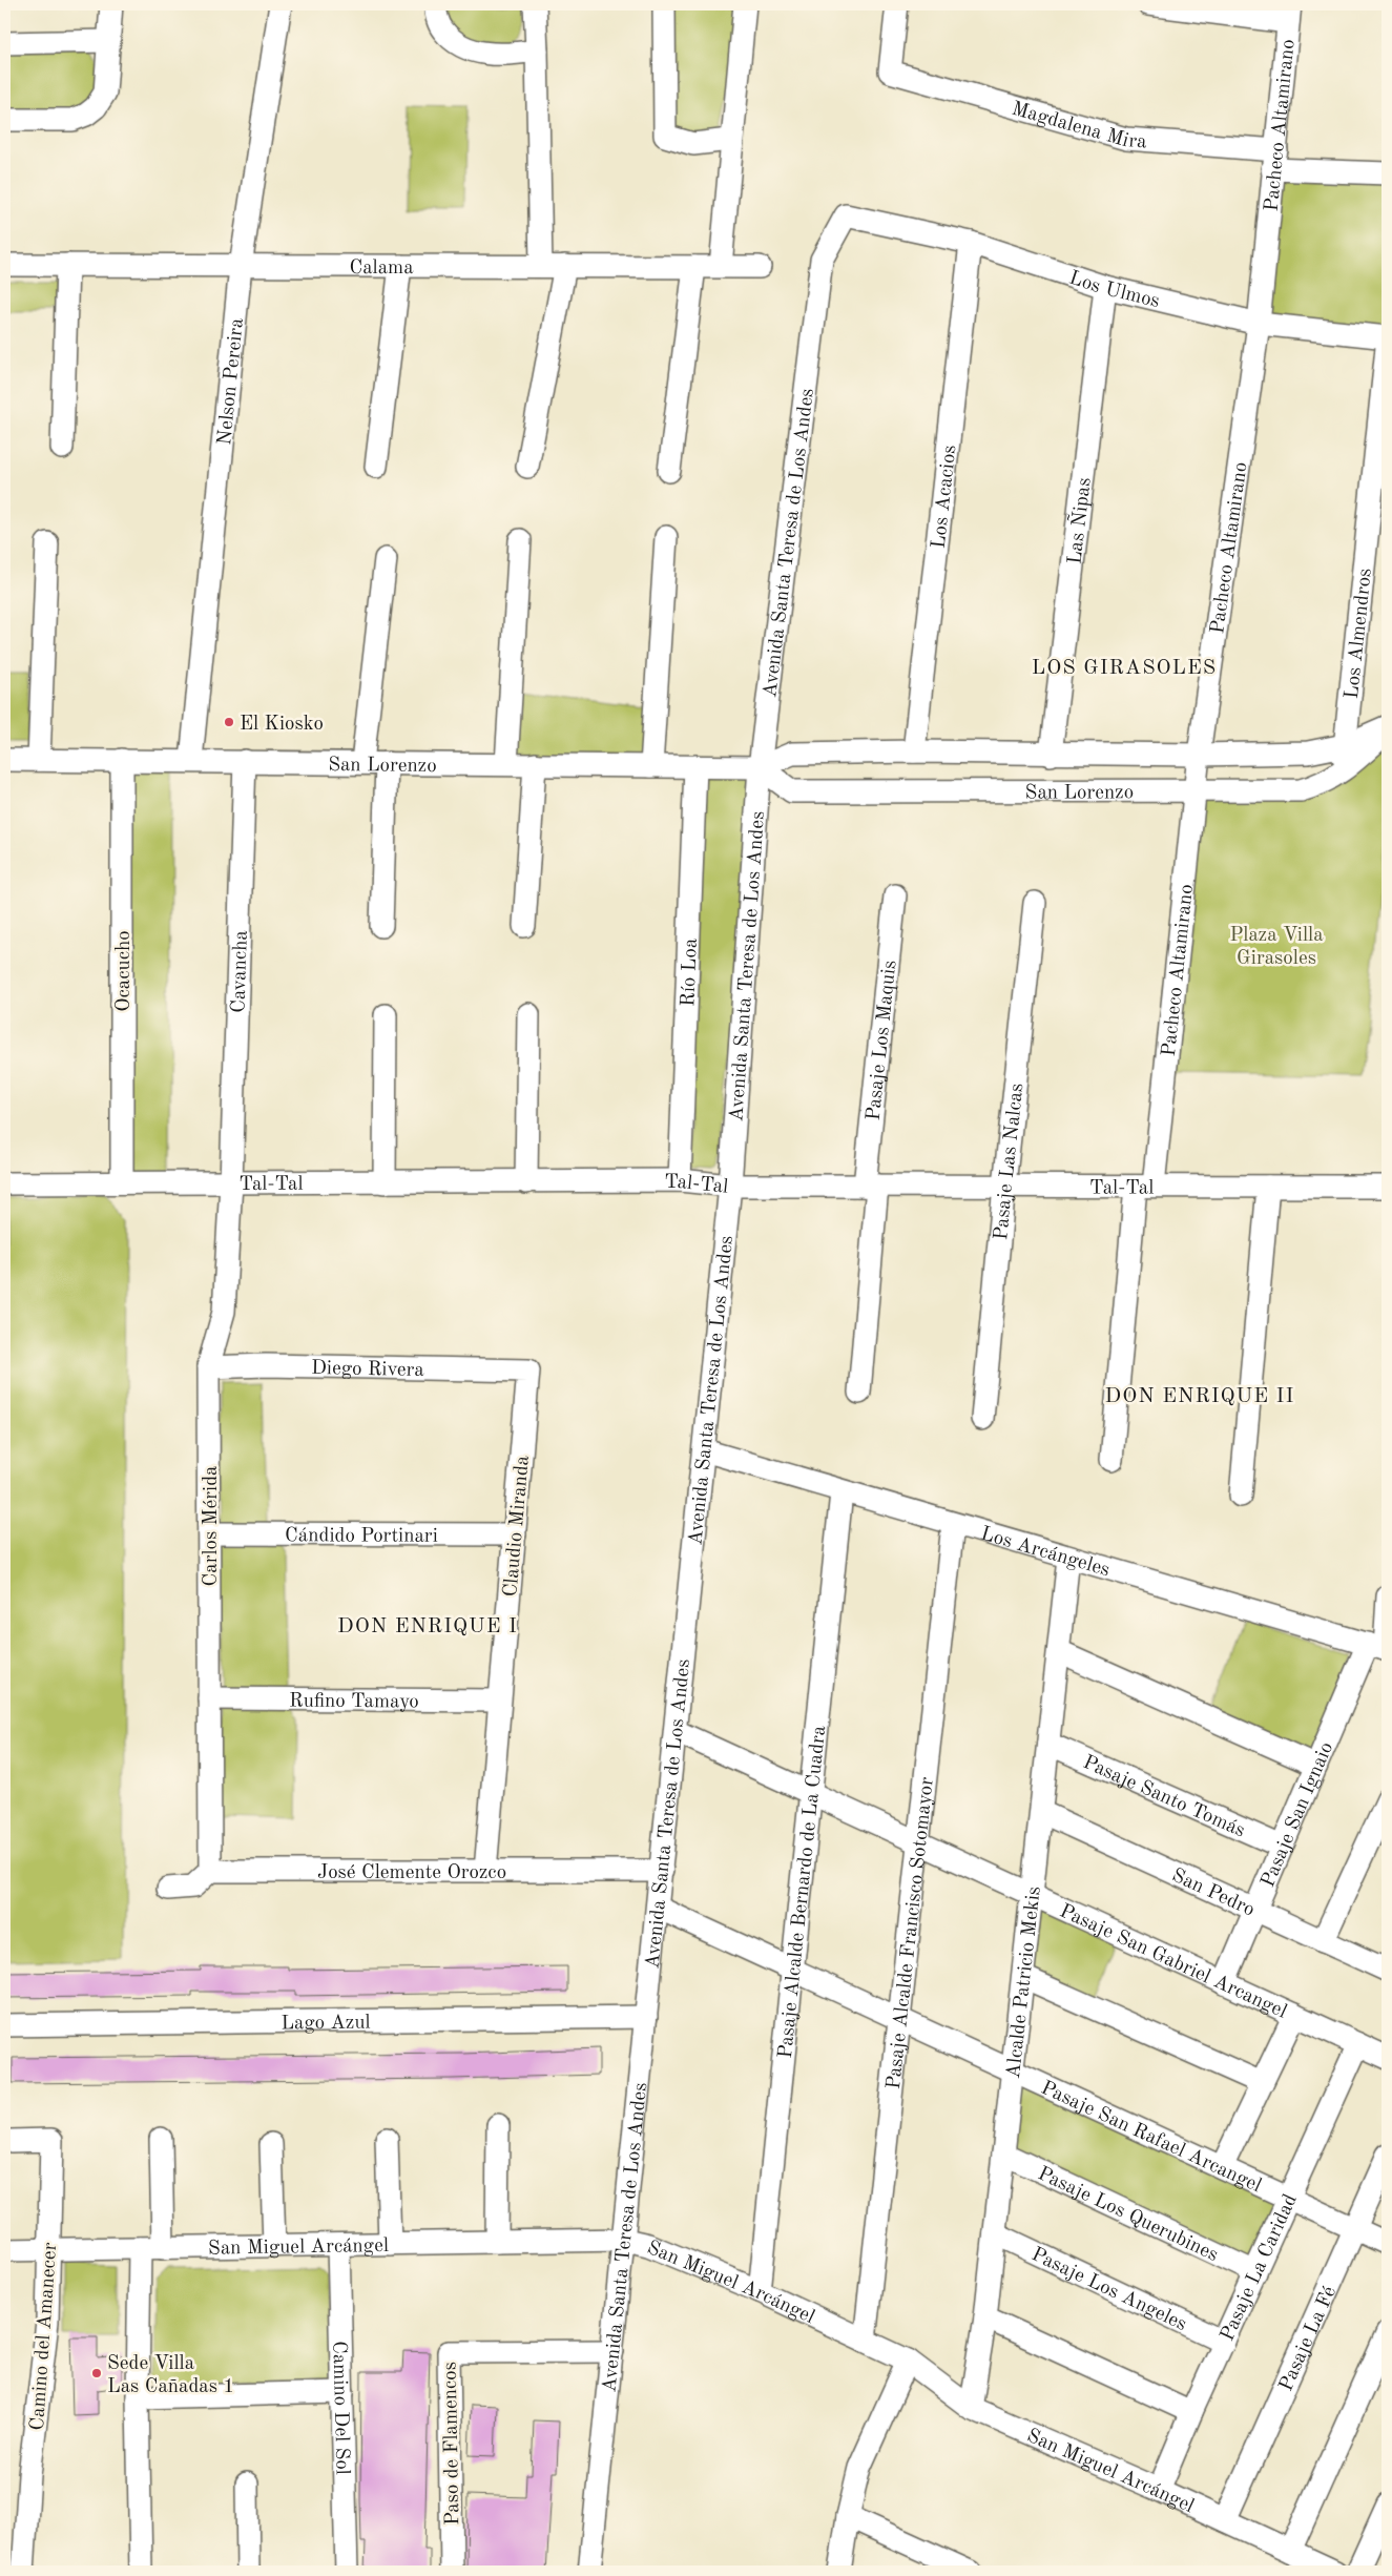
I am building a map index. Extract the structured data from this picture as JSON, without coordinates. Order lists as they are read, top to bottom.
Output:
{
  "streets": {
    "street": [
      "Magdalena Mira",
      "Pacheco Altamirano",
      "Calama",
      "Los Ulmos",
      "Nelson Pereira",
      "Los Acacios",
      "Las Ñipas",
      "Avenida Santa Teresa de Los Andes",
      "Los Almendros",
      "San Lorenzo",
      "Ocacucho",
      "Cavancha",
      "Río Loa",
      "Pasaje Los Maquis",
      "Pasaje Las Nalcas",
      "Tal-Tal",
      "Diego Rivera",
      "Carlos Mérida",
      "Claudio Miranda",
      "Cándido Portinari",
      "Los Arcángeles",
      "Rufino Tamayo",
      "Pasaje Santo Tomás",
      "Pasaje San Ignaio",
      "José Clemente Orozco",
      "Pasaje Alcalde Bernardo de La Cuadra",
      "San Pedro",
      "Pasaje Alcalde Francisco Sotomayor",
      "Pasaje San Gabriel Arcangel",
      "Alcalde Patricio Mekis",
      "Lago Azul",
      "Pasaje San Rafael Arcangel",
      "Pasaje Los Querubines",
      "San Miguel Arcángel",
      "Pasaje La Caridad",
      "Pasaje Los Angeles",
      "Camino del Amanecer",
      "Pasaje La Fé",
      "Camino Del Sol",
      "Paso de Flamencos"
    ]
  },
  "crossings": [
    ["Magdalena Mira", "Pacheco Altamirano"],
    ["Pacheco Altamirano", "Los Ulmos"],
    ["Pacheco Altamirano", "San Lorenzo"],
    ["Pacheco Altamirano", "Tal-Tal"],
    ["Calama", "Nelson Pereira"],
    ["Los Ulmos", "Los Acacios"],
    ["Los Ulmos", "Las Ñipas"],
    ["Los Ulmos", "Avenida Santa Teresa de Los Andes"],
    ["Los Ulmos", "Los Almendros"],
    ["Nelson Pereira", "San Lorenzo"],
    ["Los Acacios", "San Lorenzo"],
    ["Las Ñipas", "San Lorenzo"],
    ["Avenida Santa Teresa de Los Andes", "San Lorenzo"],
    ["Avenida Santa Teresa de Los Andes", "Tal-Tal"],
    ["Avenida Santa Teresa de Los Andes", "Los Arcángeles"],
    ["Avenida Santa Teresa de Los Andes", "José Clemente Orozco"],
    ["Avenida Santa Teresa de Los Andes", "Pasaje San Gabriel Arcangel"],
    ["Avenida Santa Teresa de Los Andes", "Lago Azul"],
    ["Avenida Santa Teresa de Los Andes", "Pasaje San Rafael Arcangel"],
    ["Avenida Santa Teresa de Los Andes", "San Miguel Arcángel"],
    ["Avenida Santa Teresa de Los Andes", "Paso de Flamencos"],
    ["Los Almendros", "San Lorenzo"],
    ["San Lorenzo", "Ocacucho"],
    ["San Lorenzo", "Cavancha"],
    ["San Lorenzo", "Río Loa"],
    ["Ocacucho", "Tal-Tal"],
    ["Cavancha", "Tal-Tal"],
    ["Cavancha", "Carlos Mérida"],
    ["Río Loa", "Tal-Tal"],
    ["Pasaje Los Maquis", "Tal-Tal"],
    ["Pasaje Las Nalcas", "Tal-Tal"],
    ["Tal-Tal", "Carlos Mérida"],
    ["Diego Rivera", "Carlos Mérida"],
    ["Diego Rivera", "Claudio Miranda"],
    ["Carlos Mérida", "Cándido Portinari"],
    ["Carlos Mérida", "Rufino Tamayo"],
    ["Carlos Mérida", "José Clemente Orozco"],
    ["Claudio Miranda", "Cándido Portinari"],
    ["Claudio Miranda", "Rufino Tamayo"],
    ["Claudio Miranda", "José Clemente Orozco"],
    ["Los Arcángeles", "Pasaje San Ignaio"],
    ["Los Arcángeles", "Pasaje Alcalde Bernardo de La Cuadra"],
    ["Los Arcángeles", "Pasaje Alcalde Francisco Sotomayor"],
    ["Los Arcángeles", "Alcalde Patricio Mekis"],
    ["Pasaje Santo Tomás", "Pasaje San Ignaio"],
    ["Pasaje Santo Tomás", "Alcalde Patricio Mekis"],
    ["Pasaje San Ignaio", "San Pedro"],
    ["Pasaje San Ignaio", "Pasaje San Gabriel Arcangel"],
    ["Pasaje Alcalde Bernardo de La Cuadra", "Pasaje San Gabriel Arcangel"],
    ["Pasaje Alcalde Bernardo de La Cuadra", "Pasaje San Rafael Arcangel"],
    ["Pasaje Alcalde Bernardo de La Cuadra", "San Miguel Arcángel"],
    ["San Pedro", "Alcalde Patricio Mekis"],
    ["Pasaje Alcalde Francisco Sotomayor", "Pasaje San Gabriel Arcangel"],
    ["Pasaje Alcalde Francisco Sotomayor", "Pasaje San Rafael Arcangel"],
    ["Pasaje Alcalde Francisco Sotomayor", "San Miguel Arcángel"],
    ["Pasaje San Gabriel Arcangel", "Alcalde Patricio Mekis"],
    ["Pasaje San Gabriel Arcangel", "Pasaje La Caridad"],
    ["Alcalde Patricio Mekis", "Pasaje San Rafael Arcangel"],
    ["Alcalde Patricio Mekis", "Pasaje Los Querubines"],
    ["Alcalde Patricio Mekis", "San Miguel Arcángel"],
    ["Alcalde Patricio Mekis", "Pasaje Los Angeles"],
    ["Pasaje San Rafael Arcangel", "Pasaje La Caridad"],
    ["Pasaje San Rafael Arcangel", "Pasaje La Fé"],
    ["Pasaje Los Querubines", "Pasaje La Caridad"],
    ["San Miguel Arcángel", "Pasaje La Caridad"],
    ["San Miguel Arcángel", "Camino del Amanecer"],
    ["San Miguel Arcángel", "Pasaje La Fé"],
    ["San Miguel Arcángel", "Camino Del Sol"],
    ["Pasaje La Caridad", "Pasaje Los Angeles"]
  ],
  "districts": ["LOS GIRASOLES", "DON ENRIQUE II", "DON ENRIQUE I"],
  "parks": ["Plaza Villa Girasoles"],
  "places": ["El Kiosko", "Sede Villa Las Cañadas 1"]
}
